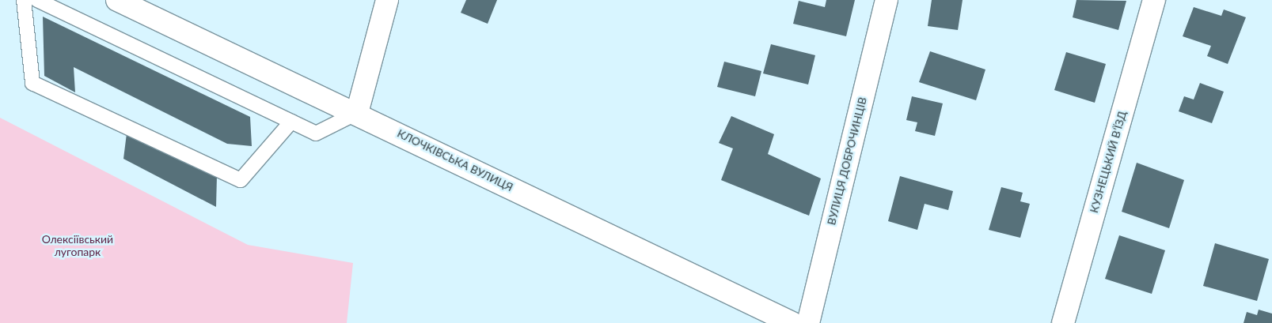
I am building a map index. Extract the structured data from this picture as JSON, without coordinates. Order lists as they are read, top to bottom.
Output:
{
  "streets": {
    "street": ["КЛОЧКІВСЬКА ВУЛИЦЯ", "ВУЛИЦЯ ДОБРОЧИНЦІВ", "КУЗНЕЦЬКИЙ В’ЇЗД"]
  },
  "parks": ["Олексіївський лугопарк"]
}
